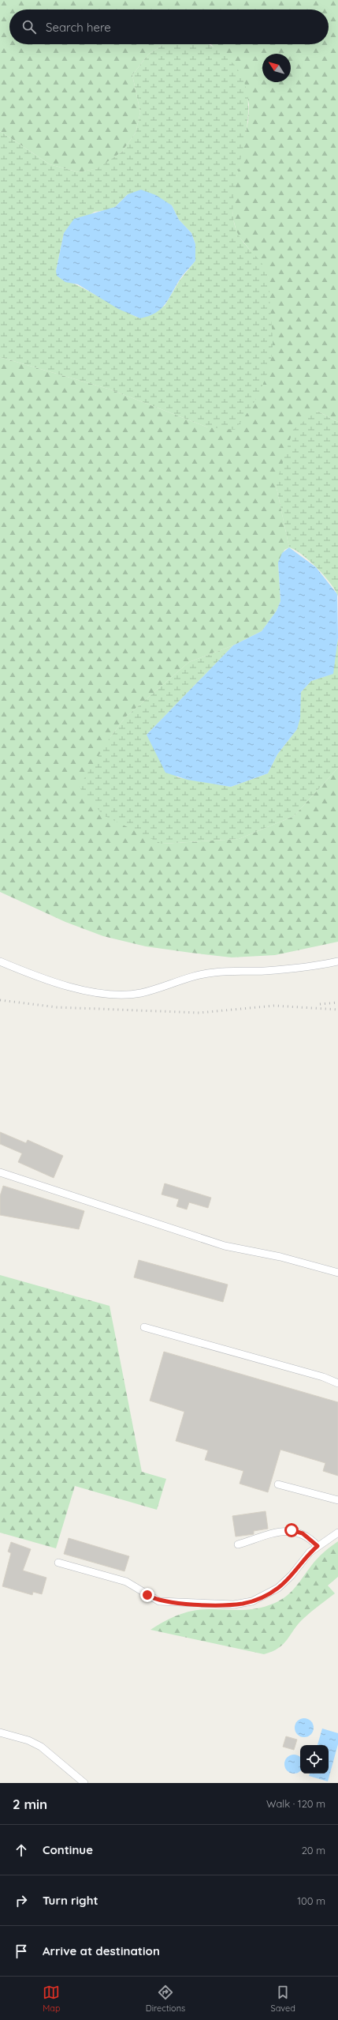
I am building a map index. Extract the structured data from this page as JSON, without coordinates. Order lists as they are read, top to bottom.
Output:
{
  "north": "top left",
  "page": {
    "search": "Search here",
    "heading": ["2 min", "Walk · 120 m"],
    "list": [
      ["Continue", "20 m"],
      ["Turn right", "100 m"],
      "Arrive at destination"
    ],
    "nav": ["Map", "Directions", "Saved"]
  }
}
